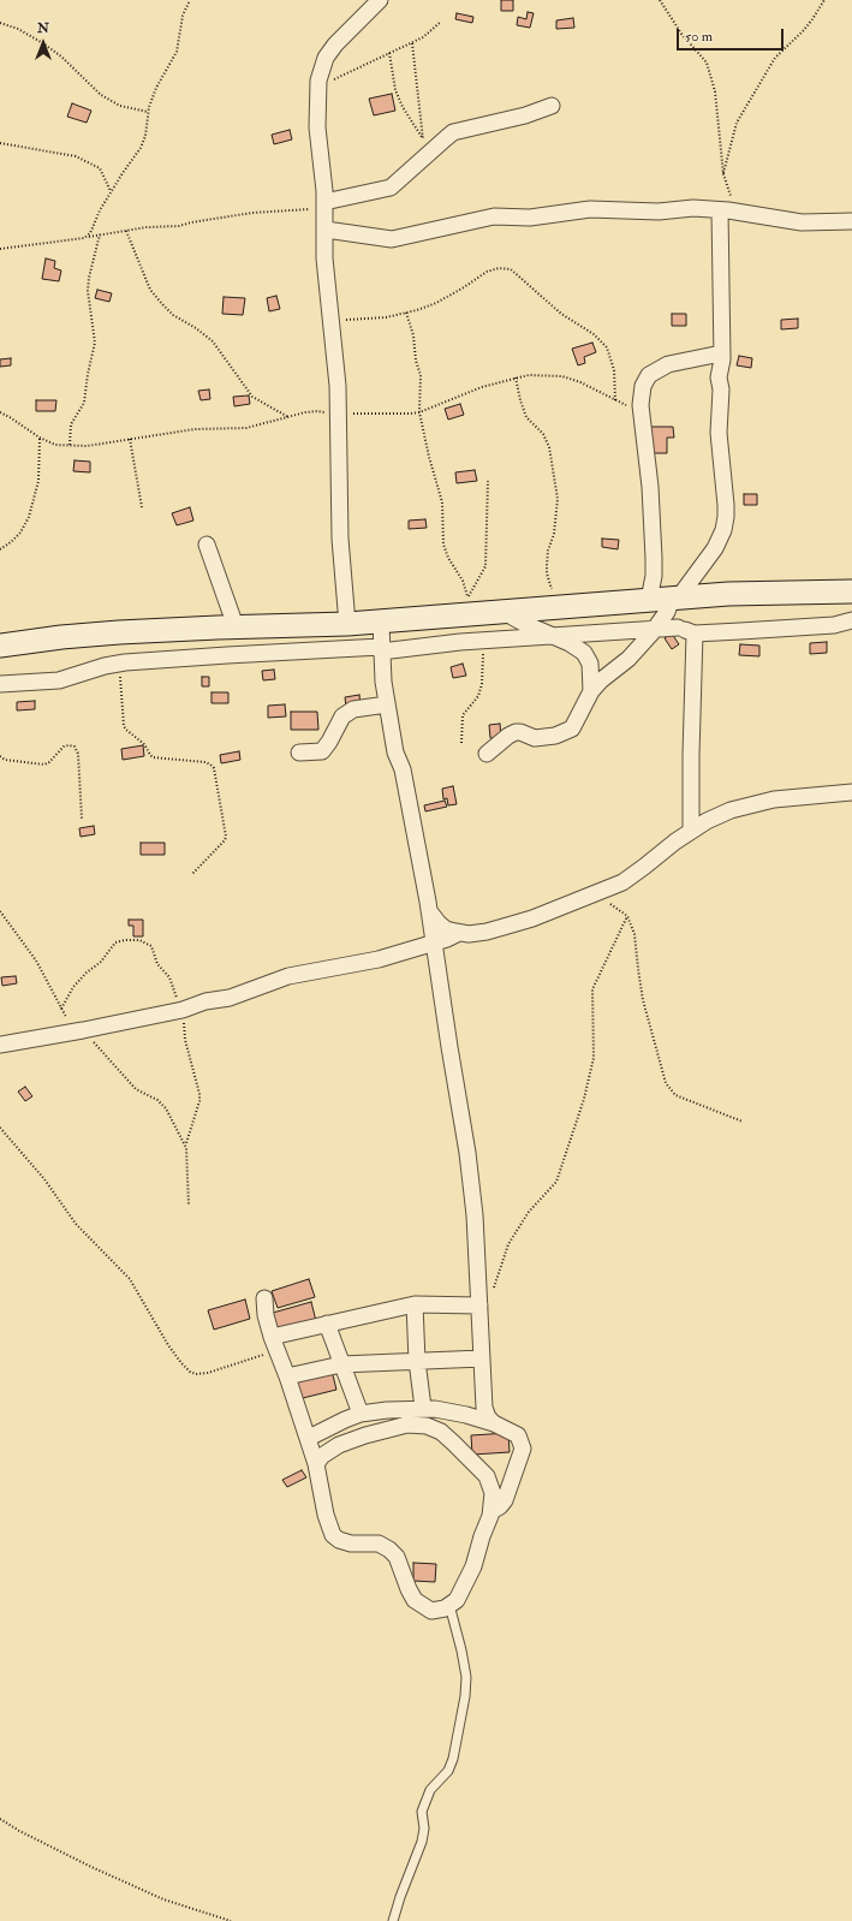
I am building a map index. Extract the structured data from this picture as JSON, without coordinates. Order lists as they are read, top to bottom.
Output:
{
  "scale_bar": "50 m",
  "north": "top"
}
